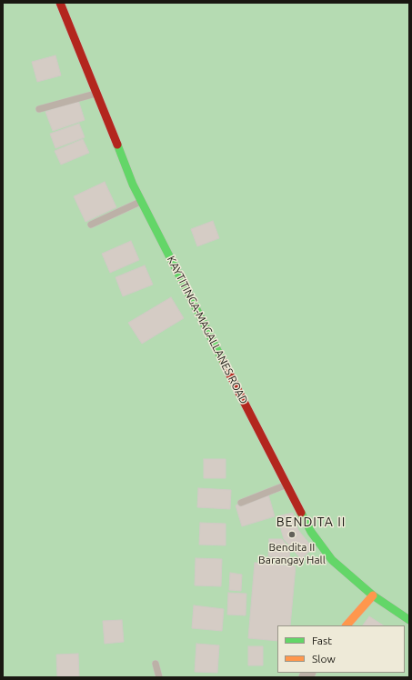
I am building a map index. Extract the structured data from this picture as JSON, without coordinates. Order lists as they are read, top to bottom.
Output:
{
  "streets": {
    "main road": ["KAYTITINGA-MAGALLANES ROAD"]
  },
  "districts": ["BENDITA II"],
  "places": ["Bendita II Barangay Hall"],
  "legend": ["Fast", "Slow"]
}
